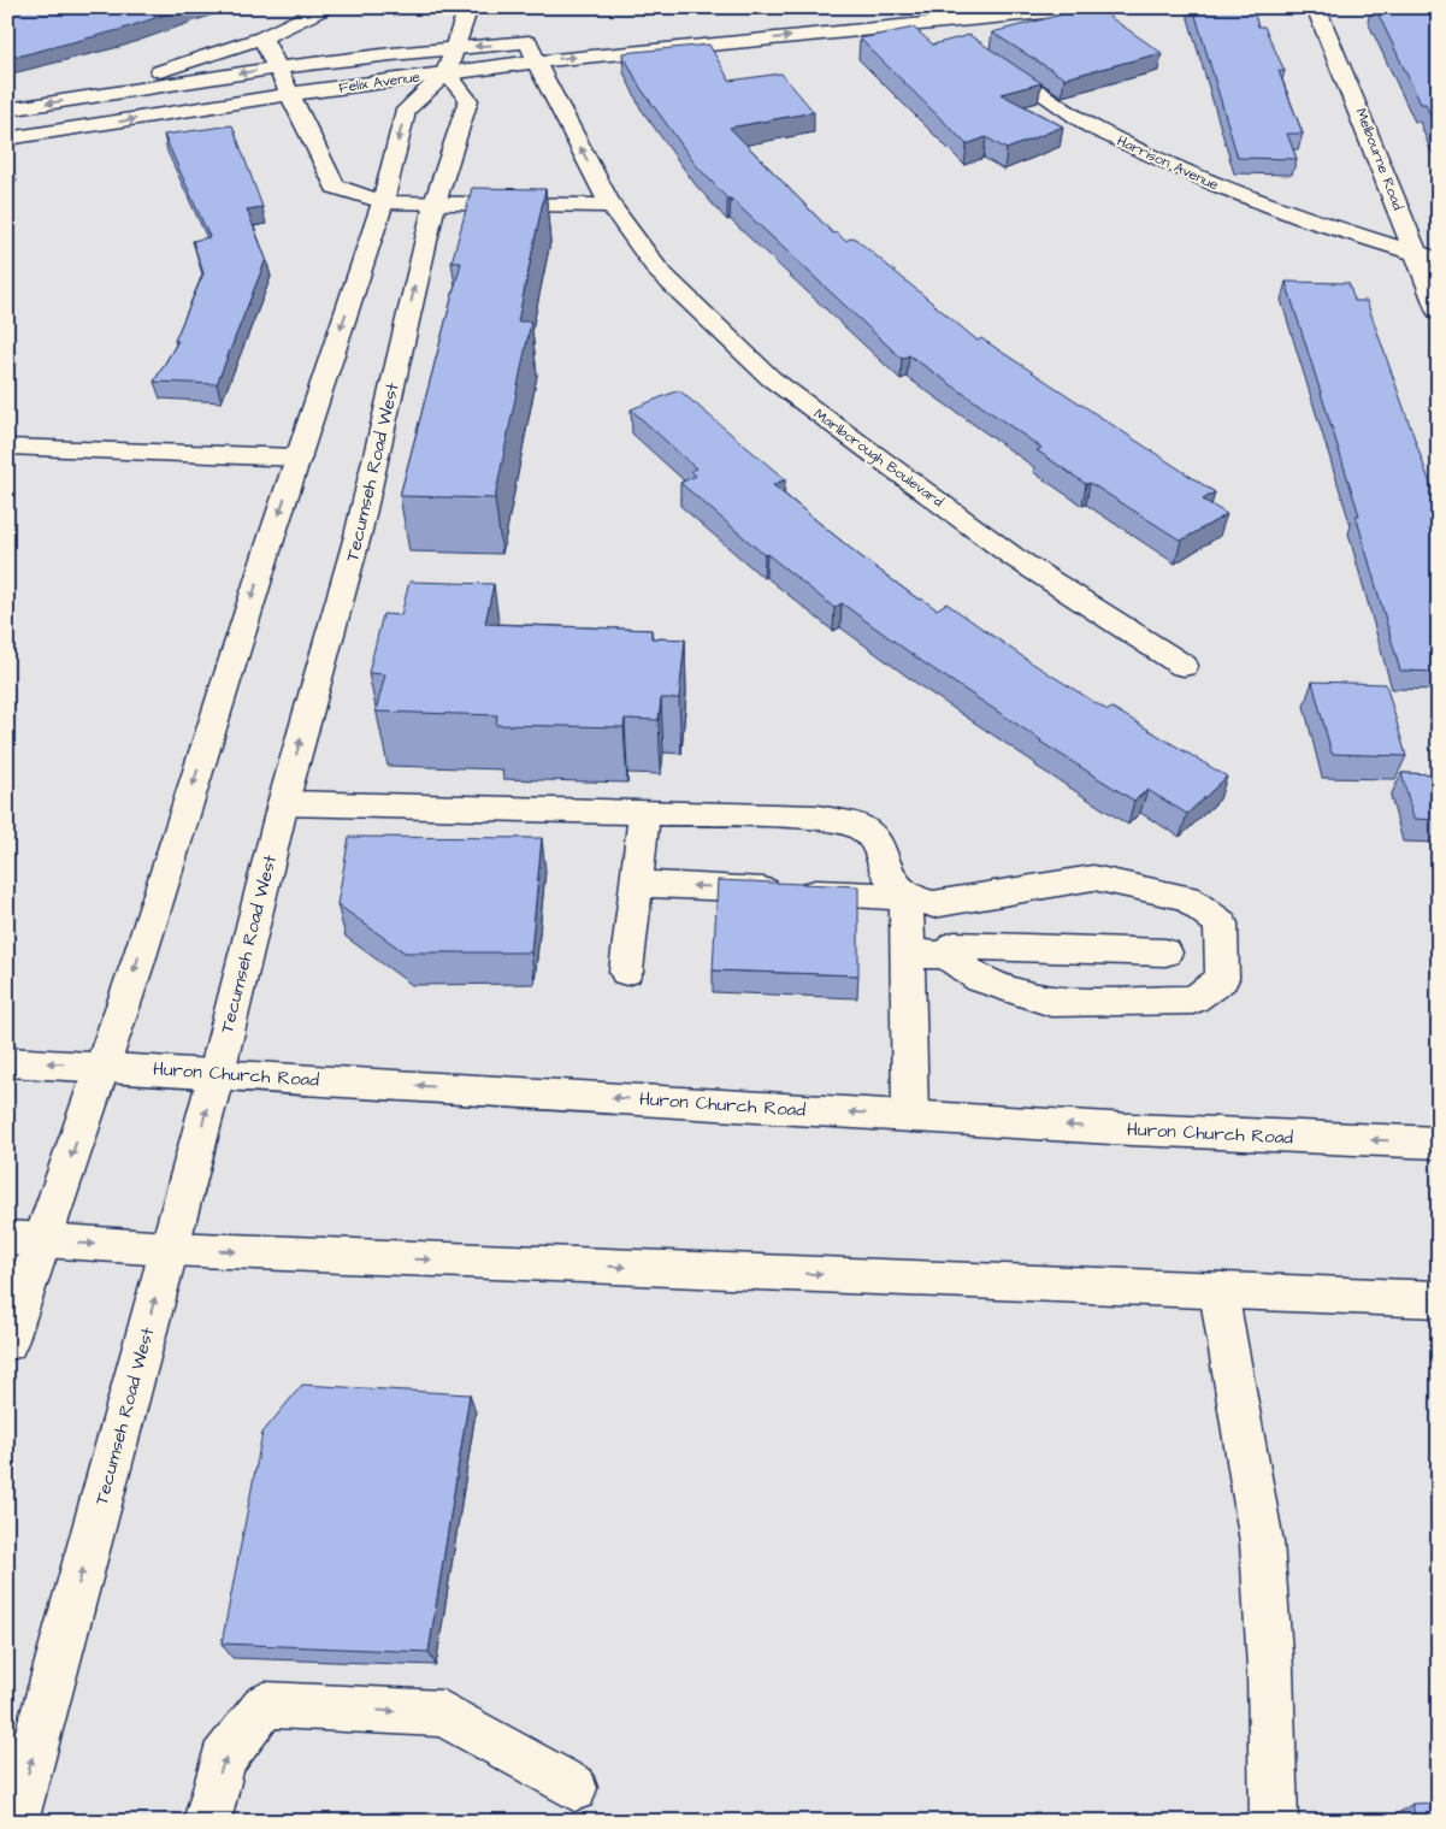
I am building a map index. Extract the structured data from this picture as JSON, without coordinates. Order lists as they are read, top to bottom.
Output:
{
  "streets": {
    "main road": [
      "Felix Avenue",
      "Melbourne Road",
      "Harrison Avenue",
      "Marlborough Boulevard",
      "Tecumseh Road West",
      "Huron Church Road"
    ]
  },
  "crossings": [
    ["Felix Avenue", "Marlborough Boulevard"],
    ["Felix Avenue", "Tecumseh Road West"],
    ["Melbourne Road", "Harrison Avenue"],
    ["Tecumseh Road West", "Huron Church Road"]
  ]
}
